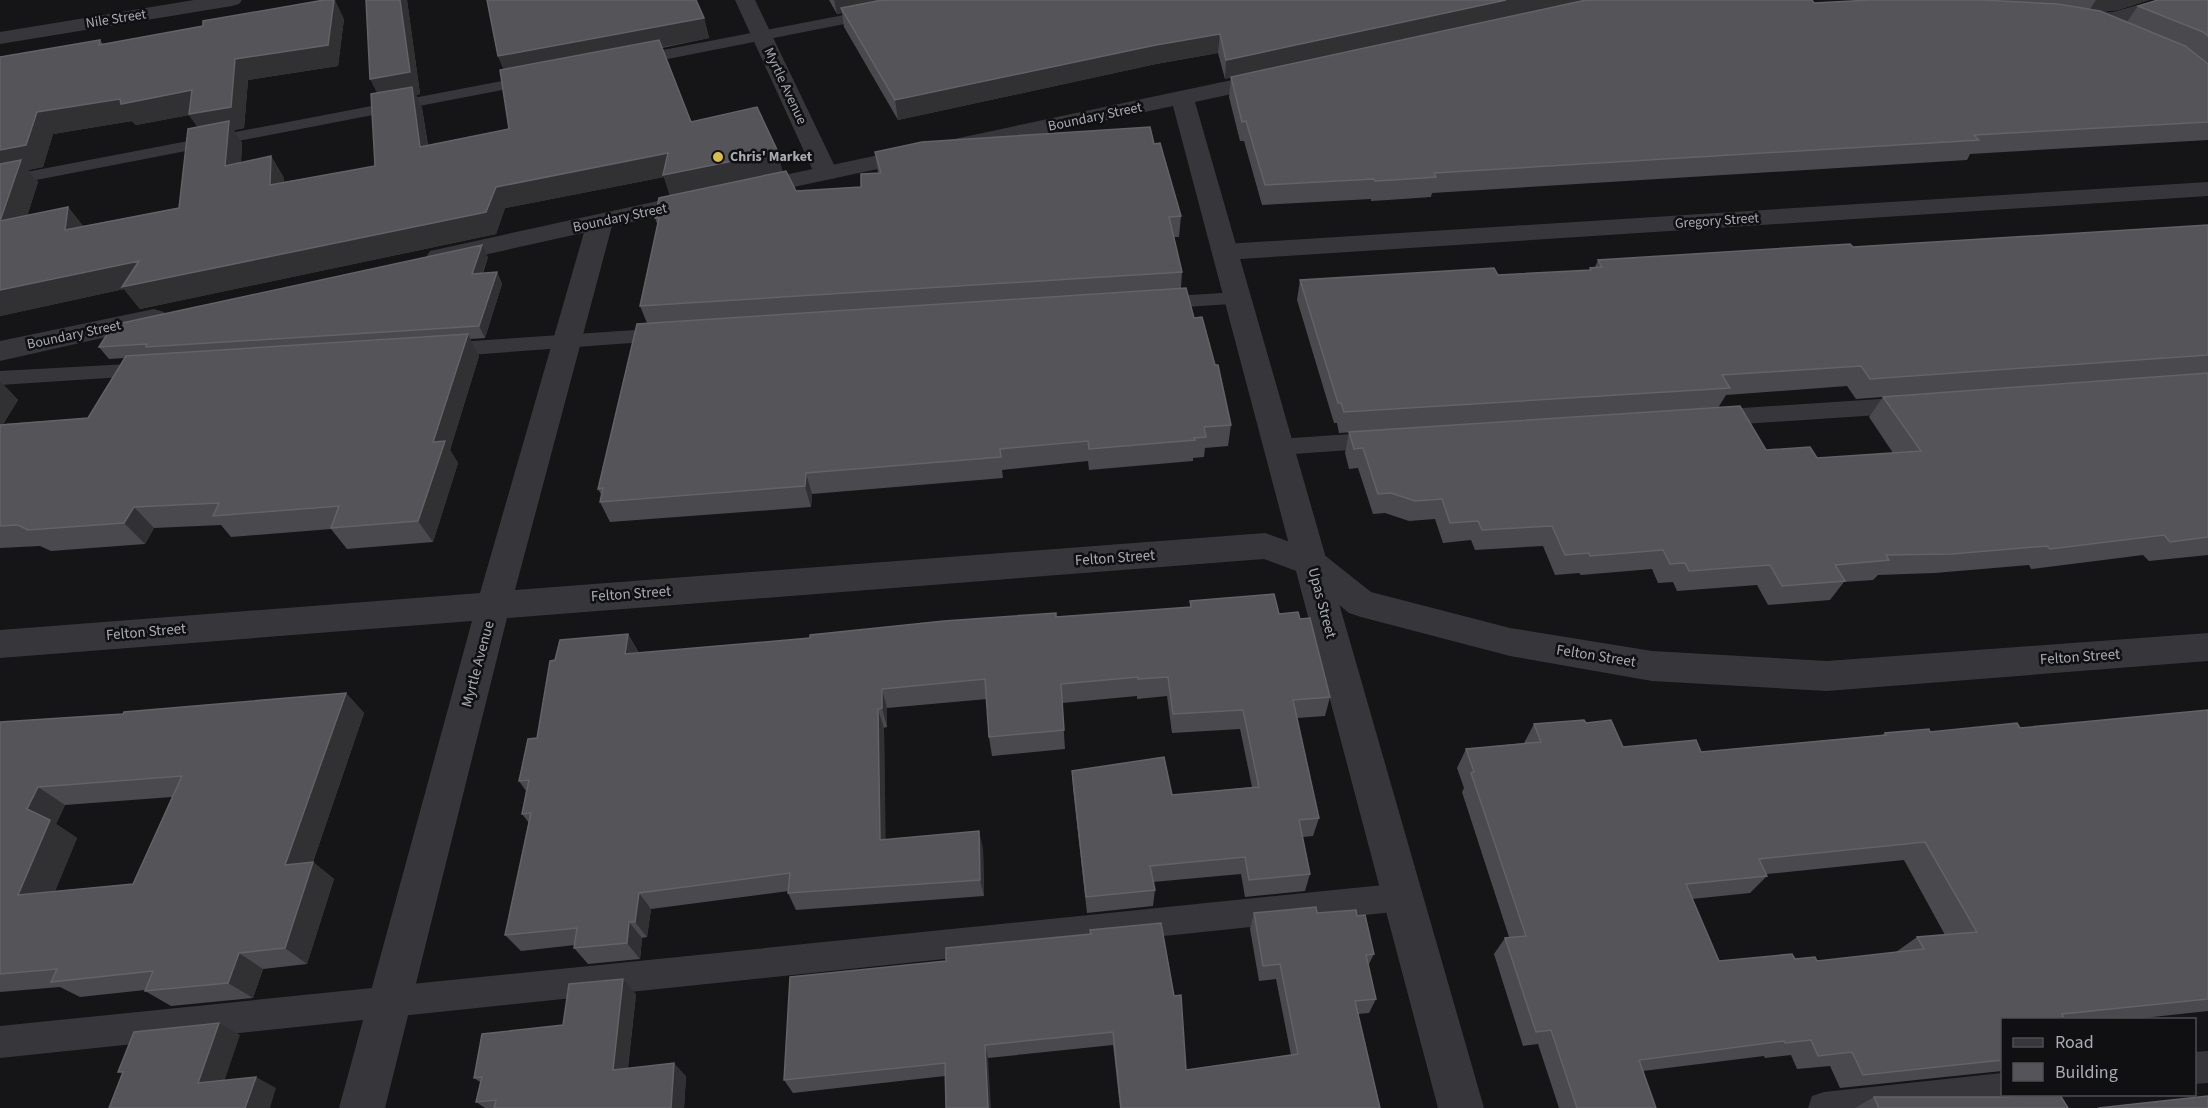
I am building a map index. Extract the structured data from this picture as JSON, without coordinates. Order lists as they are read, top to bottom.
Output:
{
  "streets": {
    "street": [
      "Nile Street",
      "Myrtle Avenue",
      "Boundary Street",
      "Gregory Street",
      "Felton Street",
      "Upas Street"
    ]
  },
  "crossings": [
    ["Myrtle Avenue", "Boundary Street"],
    ["Myrtle Avenue", "Felton Street"],
    ["Boundary Street", "Upas Street"],
    ["Gregory Street", "Upas Street"],
    ["Felton Street", "Upas Street"]
  ],
  "places": ["Chris' Market"],
  "legend": ["Road", "Building"]
}
